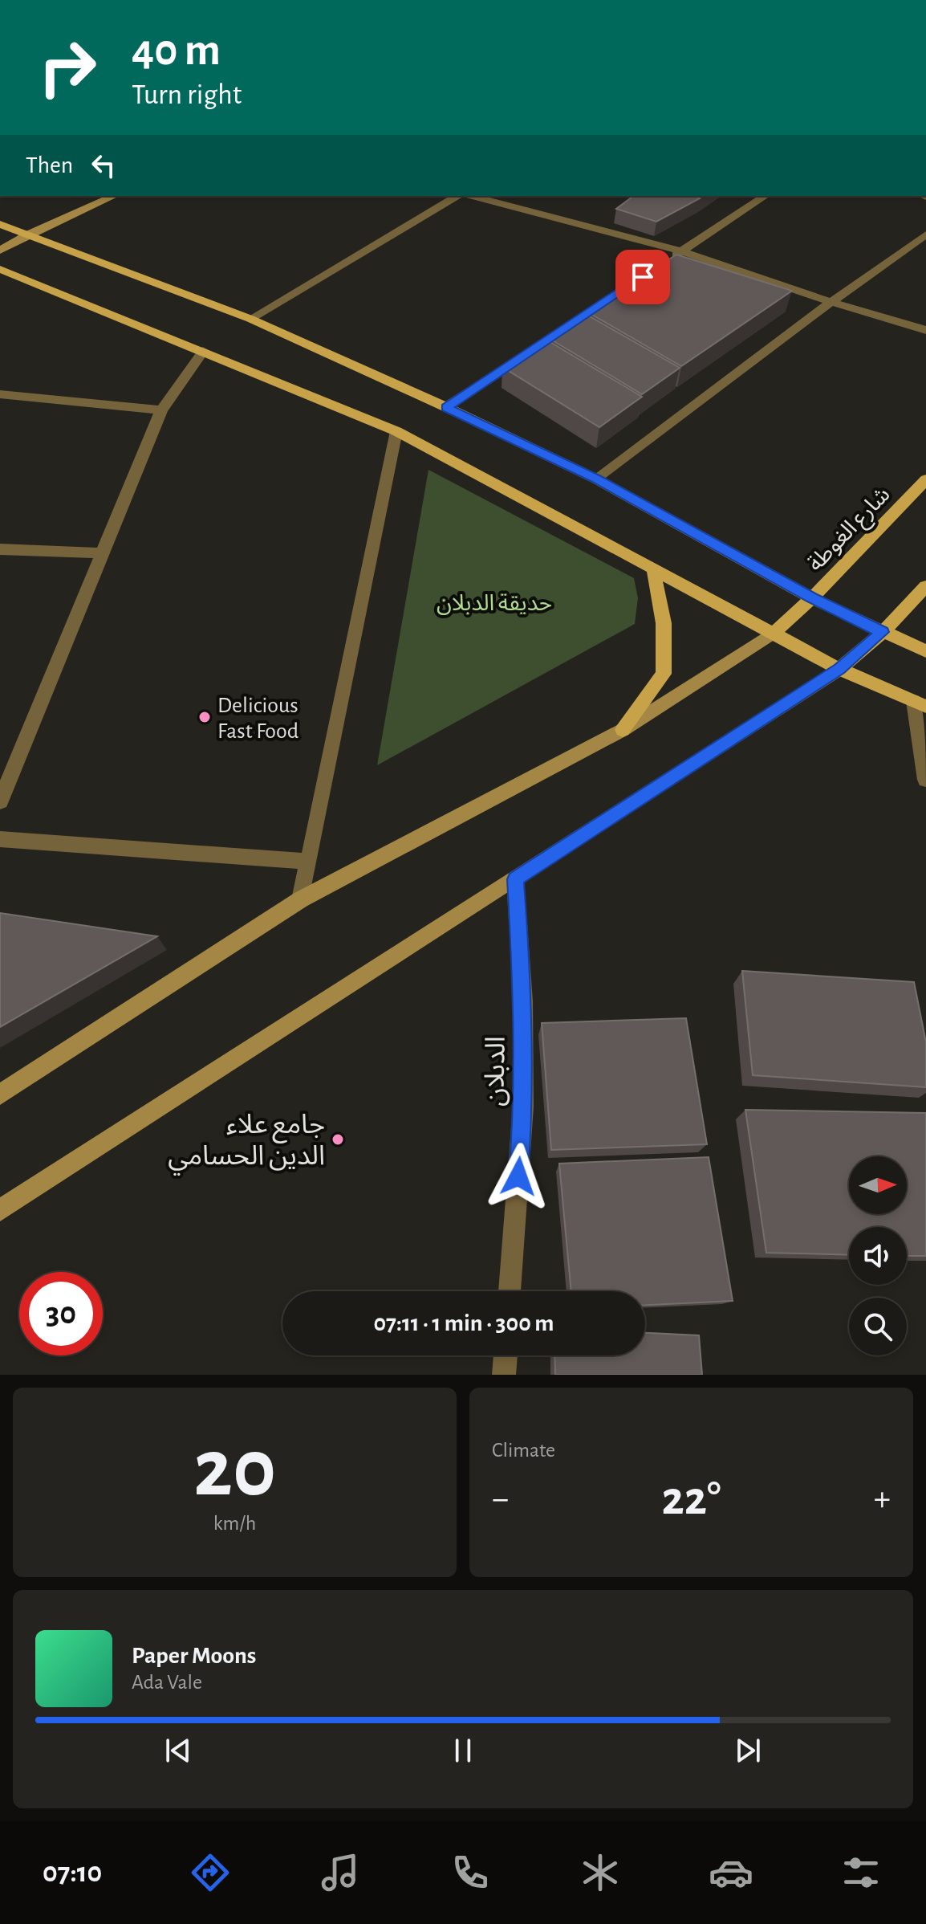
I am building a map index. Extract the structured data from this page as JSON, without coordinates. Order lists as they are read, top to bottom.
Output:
{
  "streets": {
    "main road": ["شارع الغوطة"],
    "street": ["الدبلان"]
  },
  "parks": ["حديقة الدبلان"],
  "places": ["Delicious Fast Food", "جامع علاء الدين الحسامي"],
  "north": "right",
  "page": {
    "turn": ["40 m", "Turn right"],
    "then": "Then",
    "limit": "30",
    "trip": "07:11 · 1 min · 300 m",
    "tile": [
      ["20", "km/h"],
      "Climate"
    ],
    "heat": ["−", "22°", "+"],
    "song": ["Paper Moons", "Ada Vale"],
    "tabs": "07:10"
  }
}
